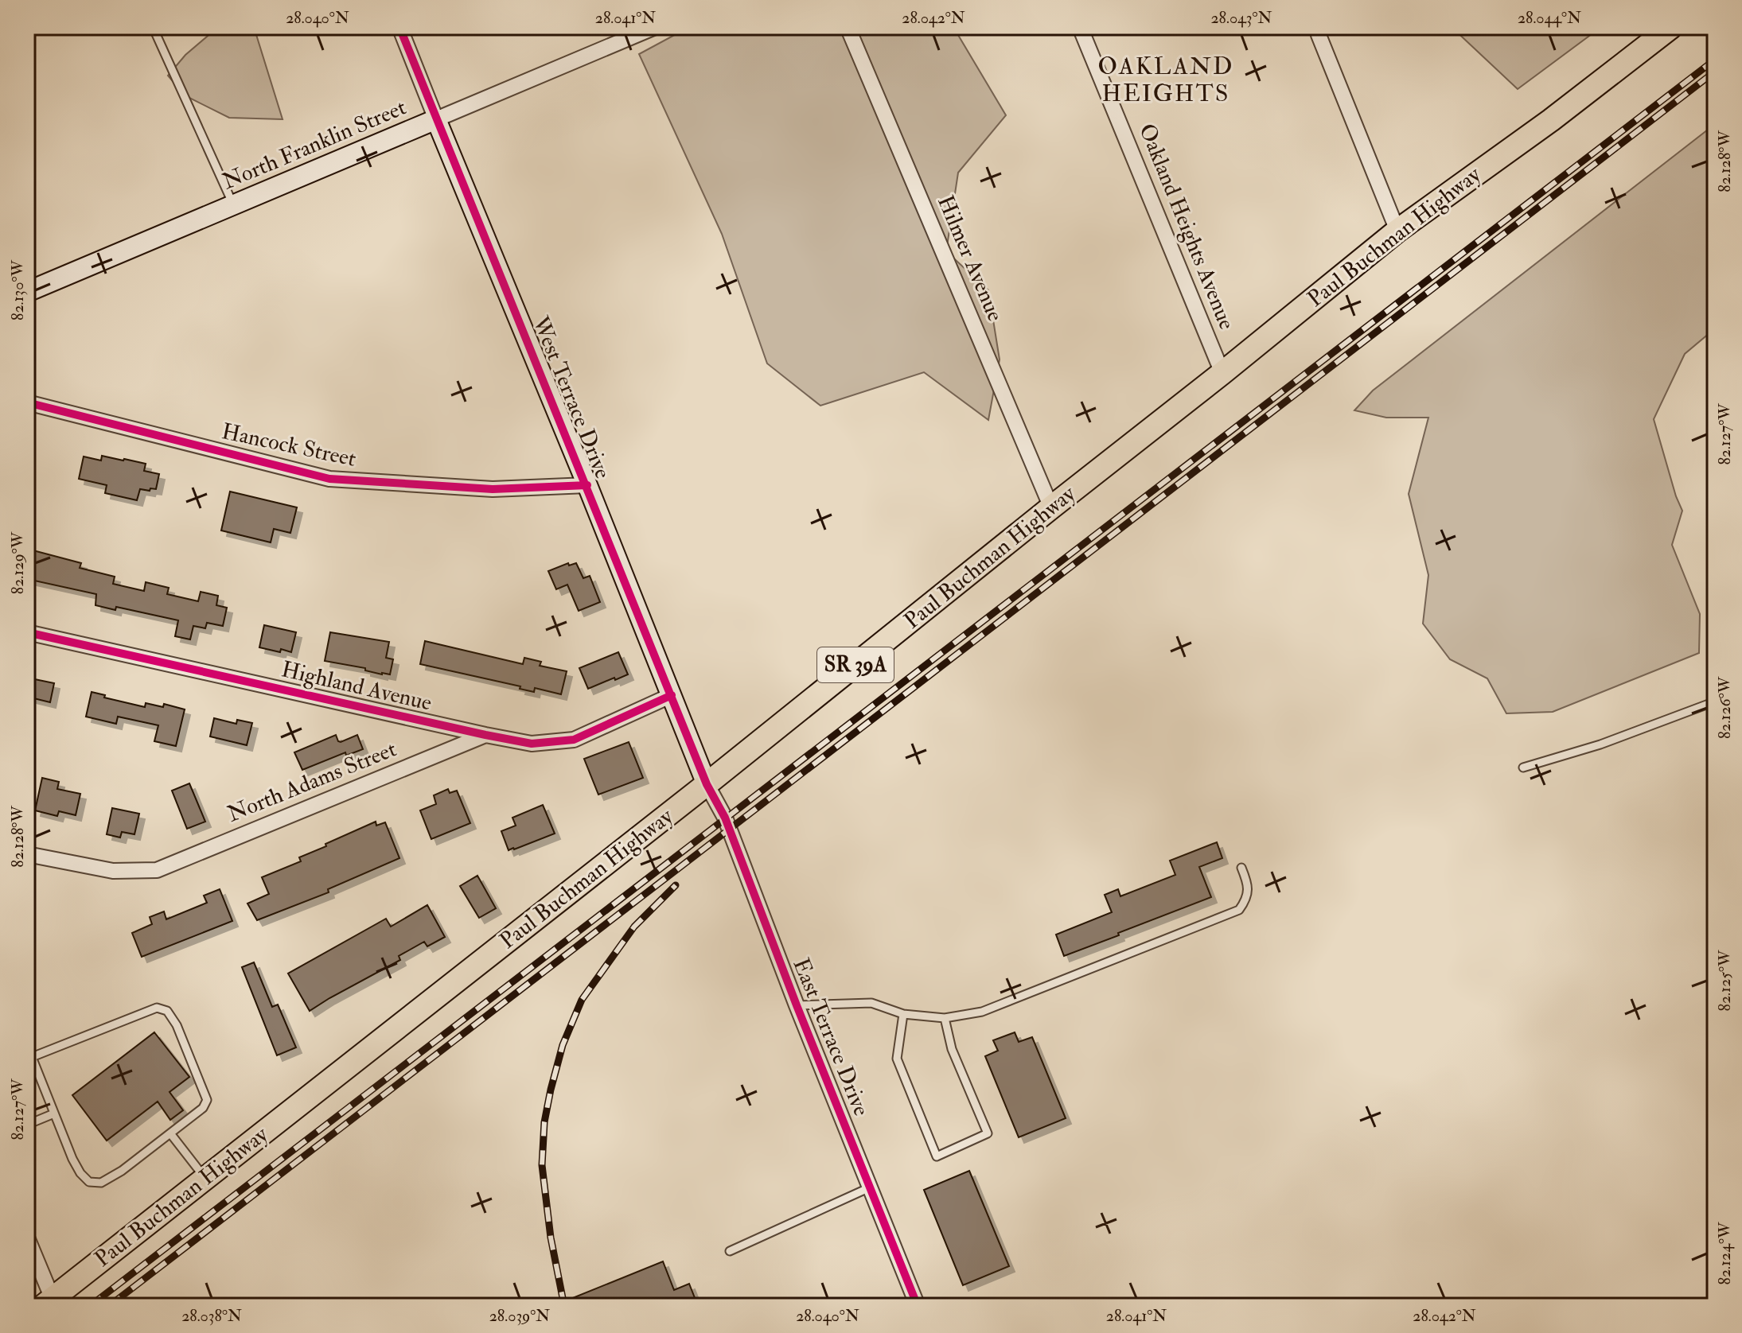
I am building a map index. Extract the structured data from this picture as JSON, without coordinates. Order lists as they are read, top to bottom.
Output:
{
  "streets": {
    "main road": ["Paul Buchman Highway", "SR 39A"],
    "street": [
      "North Franklin Street",
      "Oakland Heights Avenue",
      "Hilmer Avenue",
      "West Terrace Drive",
      "Hancock Street",
      "Highland Avenue",
      "North Adams Street",
      "East Terrace Drive"
    ]
  },
  "crossings": [
    ["North Franklin Street", "West Terrace Drive"],
    ["Oakland Heights Avenue", "Paul Buchman Highway"],
    ["Paul Buchman Highway", "Hilmer Avenue"],
    ["Paul Buchman Highway", "West Terrace Drive"],
    ["Paul Buchman Highway", "East Terrace Drive"],
    ["West Terrace Drive", "Hancock Street"],
    ["West Terrace Drive", "Highland Avenue"],
    ["West Terrace Drive", "East Terrace Drive"],
    ["Highland Avenue", "North Adams Street"]
  ],
  "districts": ["OAKLAND HEIGHTS"],
  "coordinates": [
    "28.040°N",
    "28.041°N",
    "28.042°N",
    "28.043°N",
    "28.044°N",
    "82.128°W",
    "82.130°W",
    "82.127°W",
    "82.129°W",
    "82.126°W",
    "82.125°W",
    "82.124°W",
    "28.038°N",
    "28.039°N"
  ]
}
